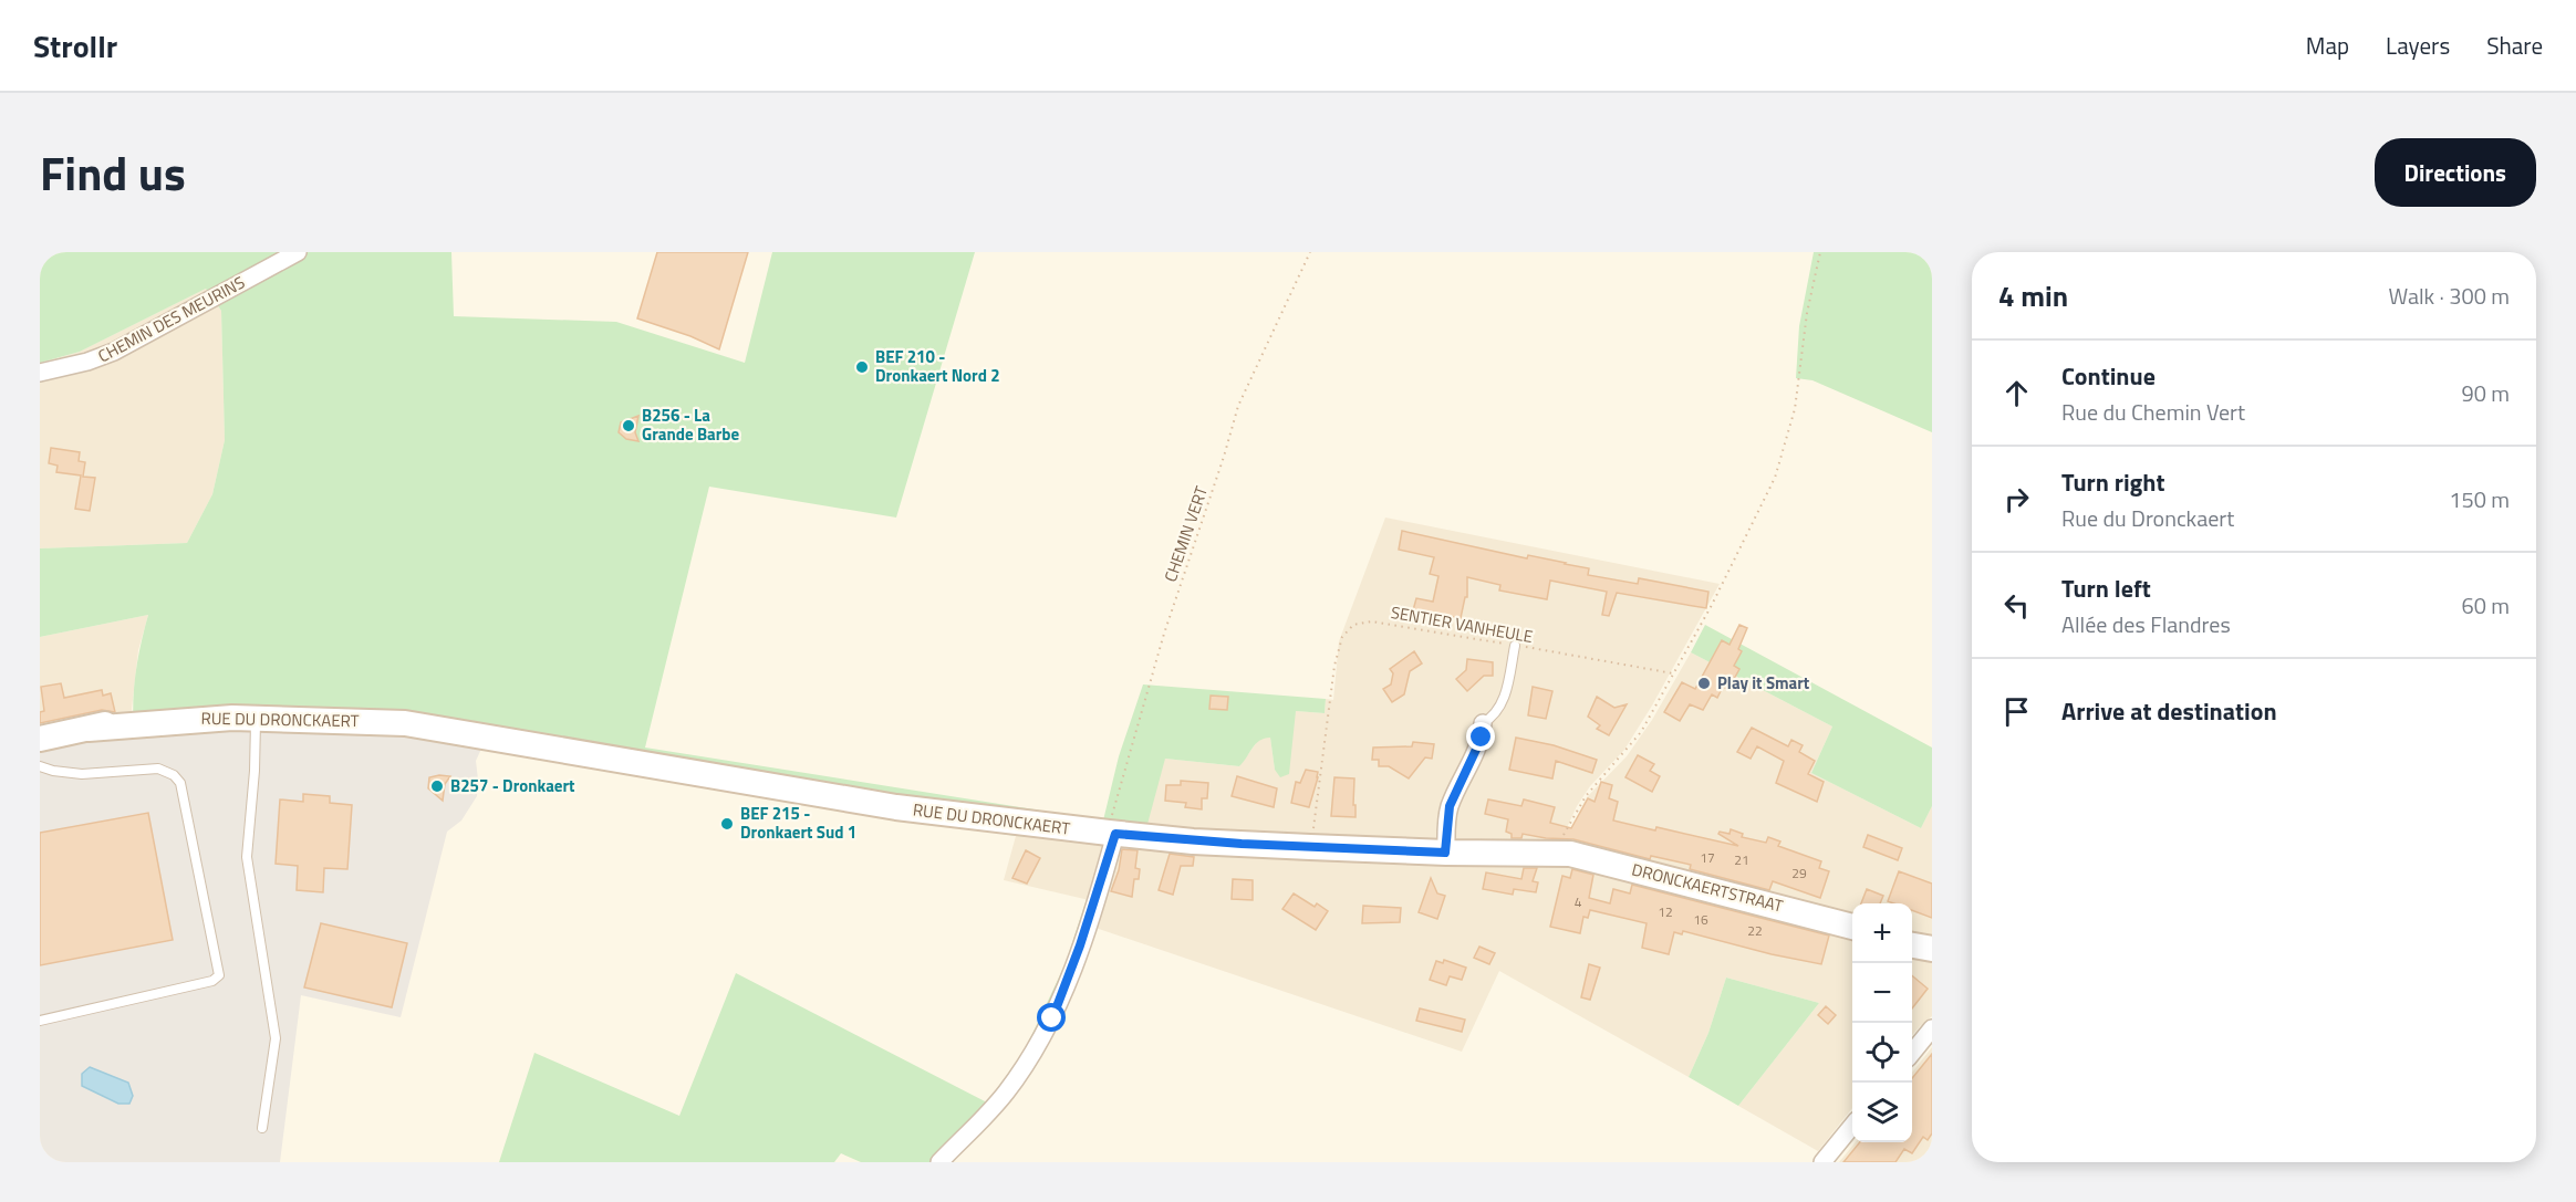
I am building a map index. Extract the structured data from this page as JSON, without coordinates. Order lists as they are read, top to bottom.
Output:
{
  "streets": {
    "main road": ["RUE DU DRONCKAERT", "DRONCKAERTSTRAAT"],
    "street": ["CHEMIN DES MEURINS"],
    "path": ["CHEMIN VERT", "SENTIER VANHEULE"]
  },
  "crossings": [
    ["CHEMIN VERT", "RUE DU DRONCKAERT"],
    ["SENTIER VANHEULE", "RUE DU DRONCKAERT"],
    ["RUE DU DRONCKAERT", "DRONCKAERTSTRAAT"]
  ],
  "places": [
    "BEF 210 - Dronkaert Nord 2",
    "B256 - La Grande Barbe",
    "Play it Smart",
    "B257 - Dronkaert",
    "BEF 215 - Dronkaert Sud 1"
  ],
  "house_numbers": [
    "17",
    "21",
    "29",
    "4",
    "12",
    "16",
    "22"
  ],
  "page": {
    "header": "Strollr",
    "nav": ["Map", "Layers", "Share"],
    "title": "Find us",
    "buttons": "Directions",
    "heading": ["4 min", "Walk · 300 m"],
    "list": [
      ["Continue", "Rue du Chemin Vert", "90 m"],
      ["Turn right", "Rue du Dronckaert", "150 m"],
      ["Turn left", "Allée des Flandres", "60 m"],
      "Arrive at destination"
    ],
    "map_buttons": ["+", "−"]
  }
}
